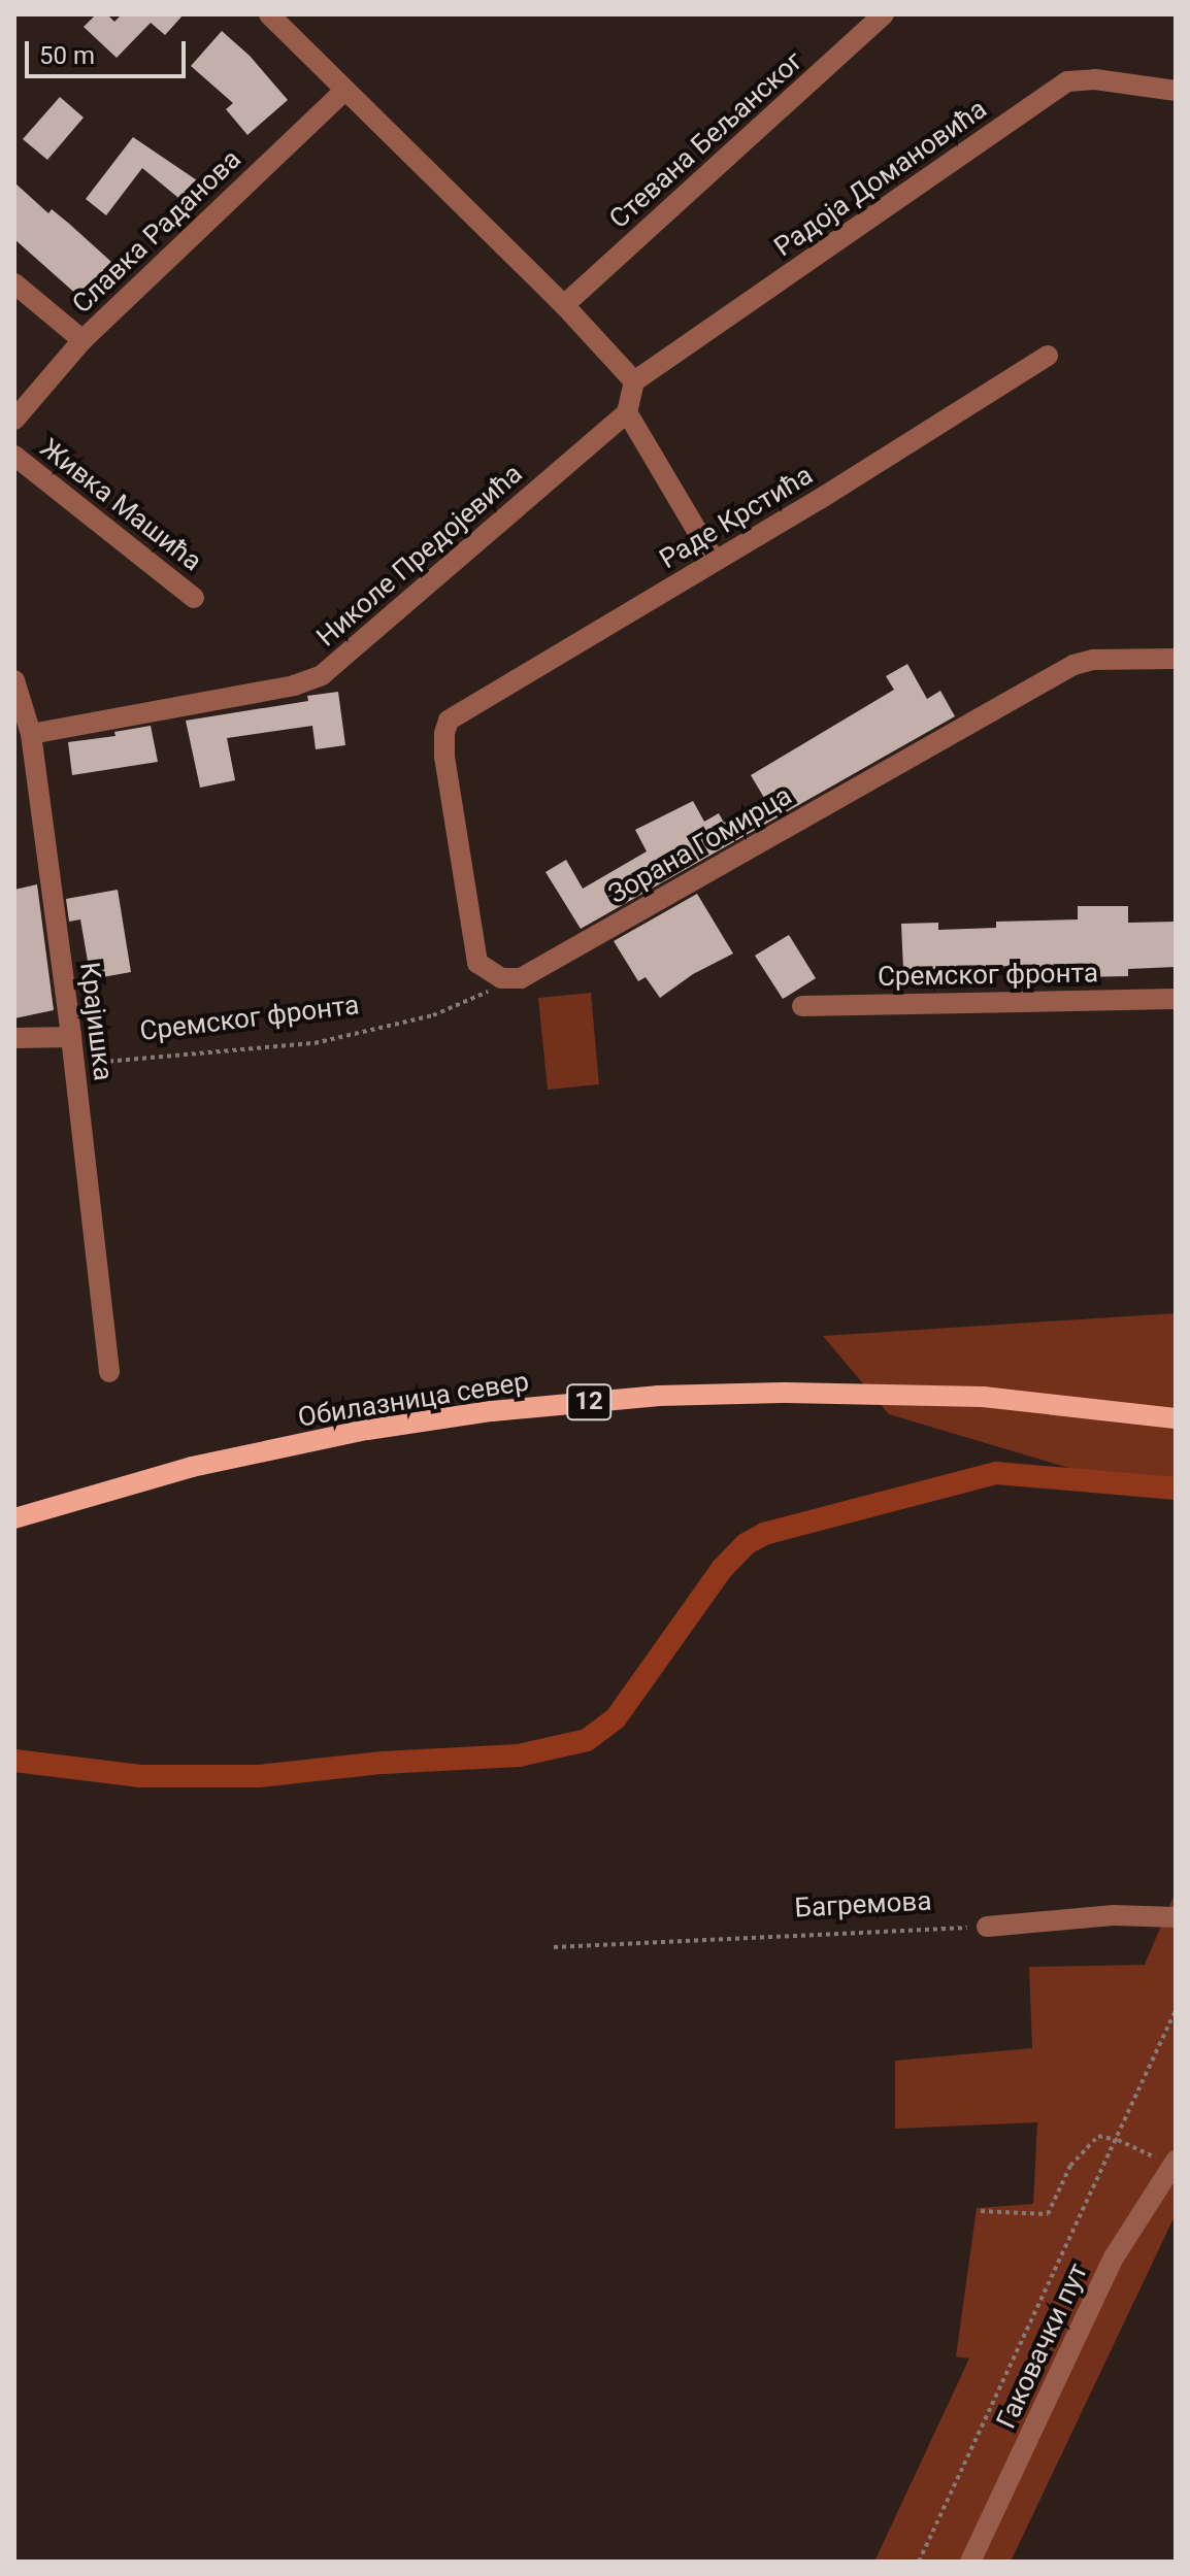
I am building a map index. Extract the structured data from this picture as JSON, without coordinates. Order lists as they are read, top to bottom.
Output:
{
  "streets": {
    "main road": ["Обилазница север", "12"],
    "street": [
      "Стевана Бељанског",
      "Радоја Домановића",
      "Славка Раданова",
      "Живка Машића",
      "Раде Крстића",
      "Николе Предојевића",
      "Зорана Гомирца",
      "Сремског фронта",
      "Крајишка",
      "Гаковачки пут"
    ],
    "path": ["Багремова"]
  },
  "crossings": [
    ["Раде Крстића", "Зорана Гомирца"],
    ["Раде Крстића", "Сремског фронта"],
    ["Николе Предојевића", "Крајишка"],
    ["Зорана Гомирца", "Сремског фронта"],
    ["Сремског фронта", "Крајишка"]
  ],
  "scale_bar": "50 m"
}
